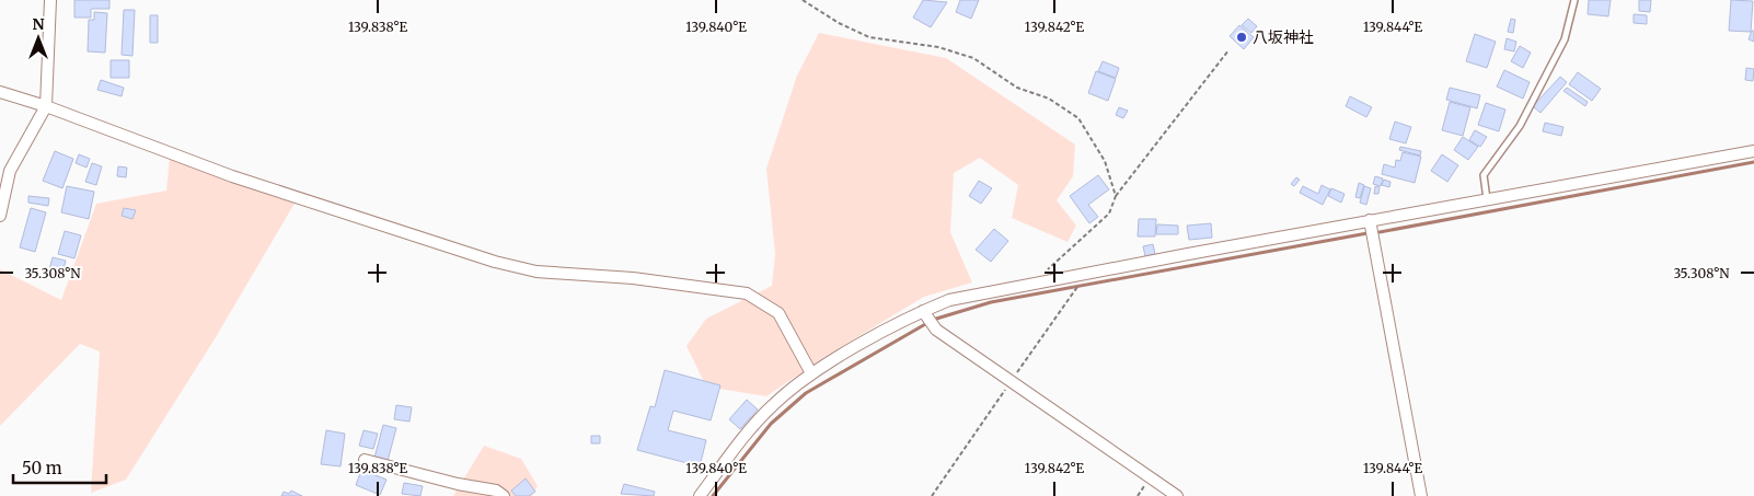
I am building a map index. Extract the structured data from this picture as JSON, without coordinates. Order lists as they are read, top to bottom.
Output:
{
  "places": ["八坂神社"],
  "scale_bar": "50 m",
  "north": "top",
  "coordinates": [
    "139.838°E",
    "139.840°E",
    "139.842°E",
    "139.844°E",
    "35.308°N"
  ]
}
